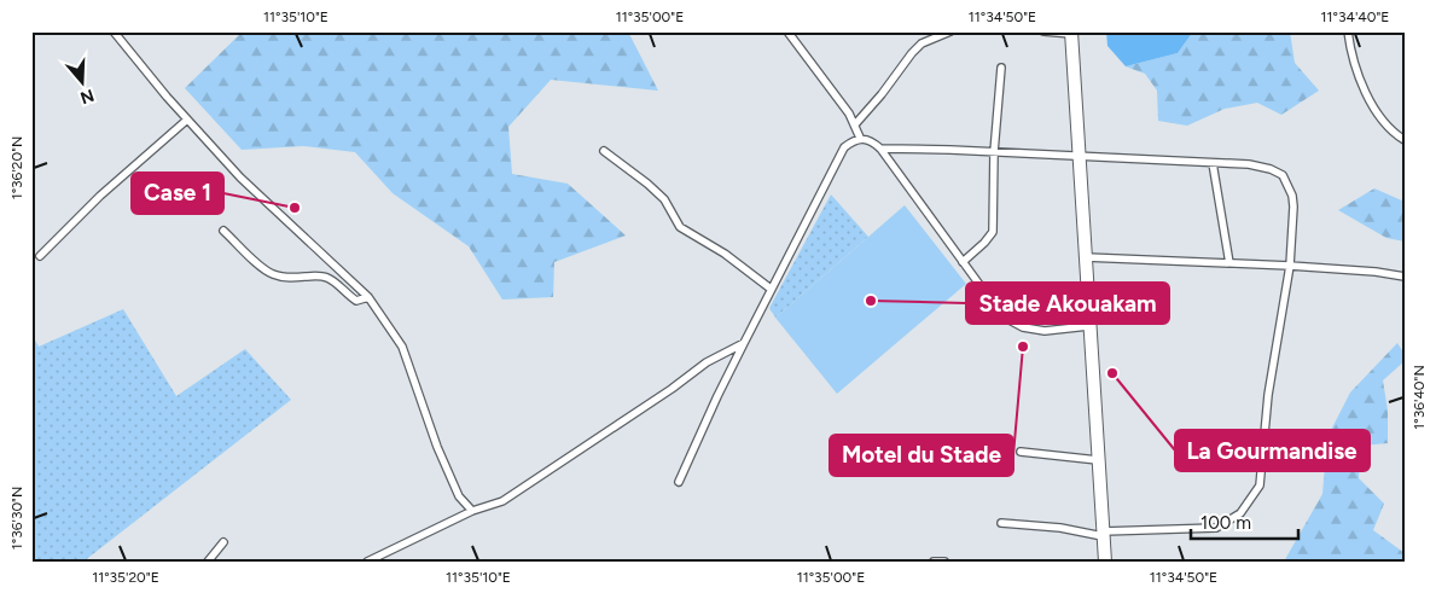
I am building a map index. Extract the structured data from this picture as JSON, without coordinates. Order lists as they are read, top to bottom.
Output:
{
  "places": [
    "Case 1",
    "Stade Akouakam",
    "Motel du Stade",
    "La Gourmandise"
  ],
  "scale_bar": "100 m",
  "north": "bottom",
  "coordinates": [
    "11°35'10\"E",
    "11°35'00\"E",
    "11°34'50\"E",
    "11°34'40\"E",
    "1°36'20\"N",
    "1°36'40\"N",
    "1°36'30\"N",
    "11°35'20\"E"
  ]
}
